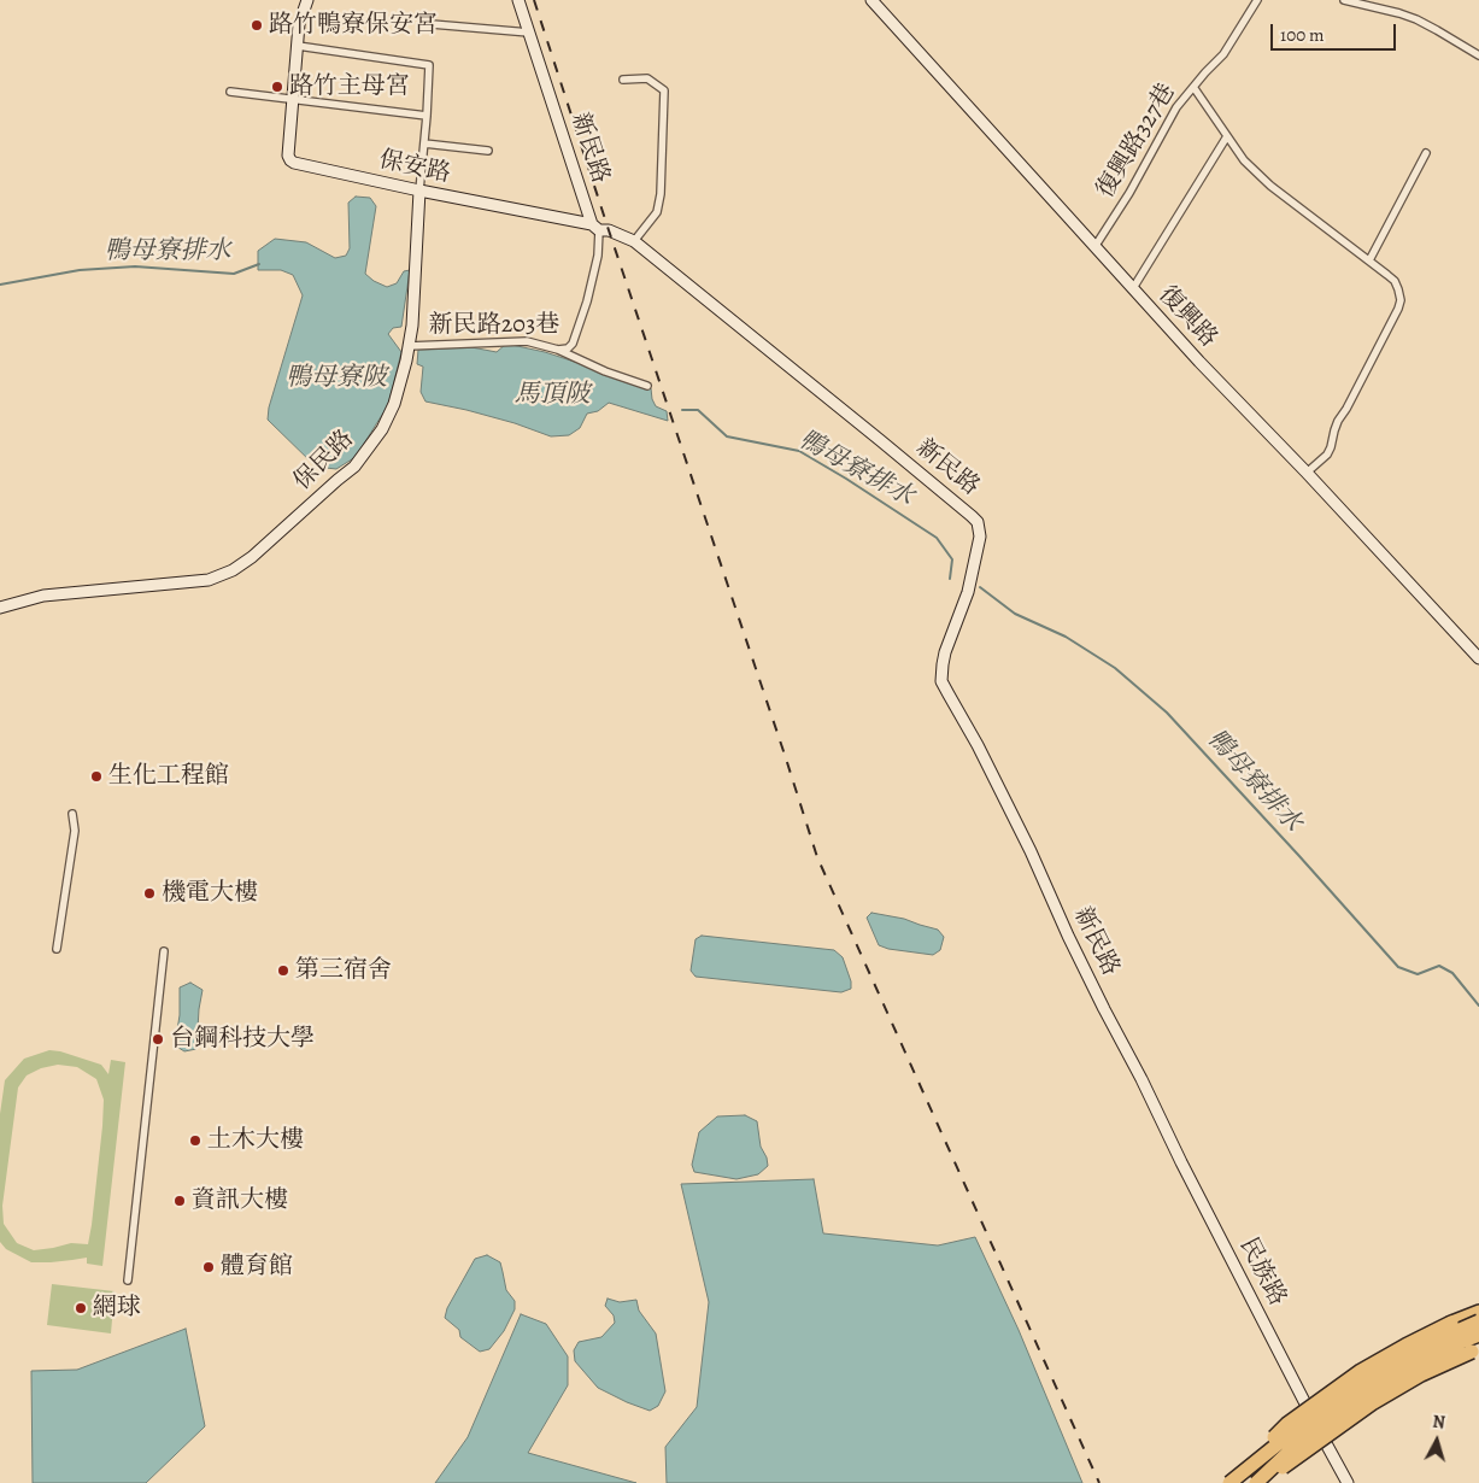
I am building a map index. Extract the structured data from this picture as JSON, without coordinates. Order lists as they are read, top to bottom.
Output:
{
  "streets": {
    "street": [
      "復興路327巷",
      "新民路",
      "保安路",
      "復興路",
      "新民路203巷",
      "保民路",
      "民族路"
    ]
  },
  "crossings": [
    ["復興路327巷", "復興路"],
    ["新民路", "保安路"],
    ["新民路", "新民路203巷"],
    ["新民路", "民族路"],
    ["保安路", "新民路203巷"],
    ["保安路", "保民路"],
    ["新民路203巷", "保民路"]
  ],
  "water": ["鴨母寮排水", "鴨母寮陂", "馬頂陂"],
  "places": [
    "路竹鴨寮保安宮",
    "路竹主母宮",
    "生化工程館",
    "機電大樓",
    "第三宿舍",
    "台鋼科技大學",
    "土木大樓",
    "資訊大樓",
    "體育館",
    "網球"
  ],
  "scale_bar": "100 m",
  "north": "top"
}
